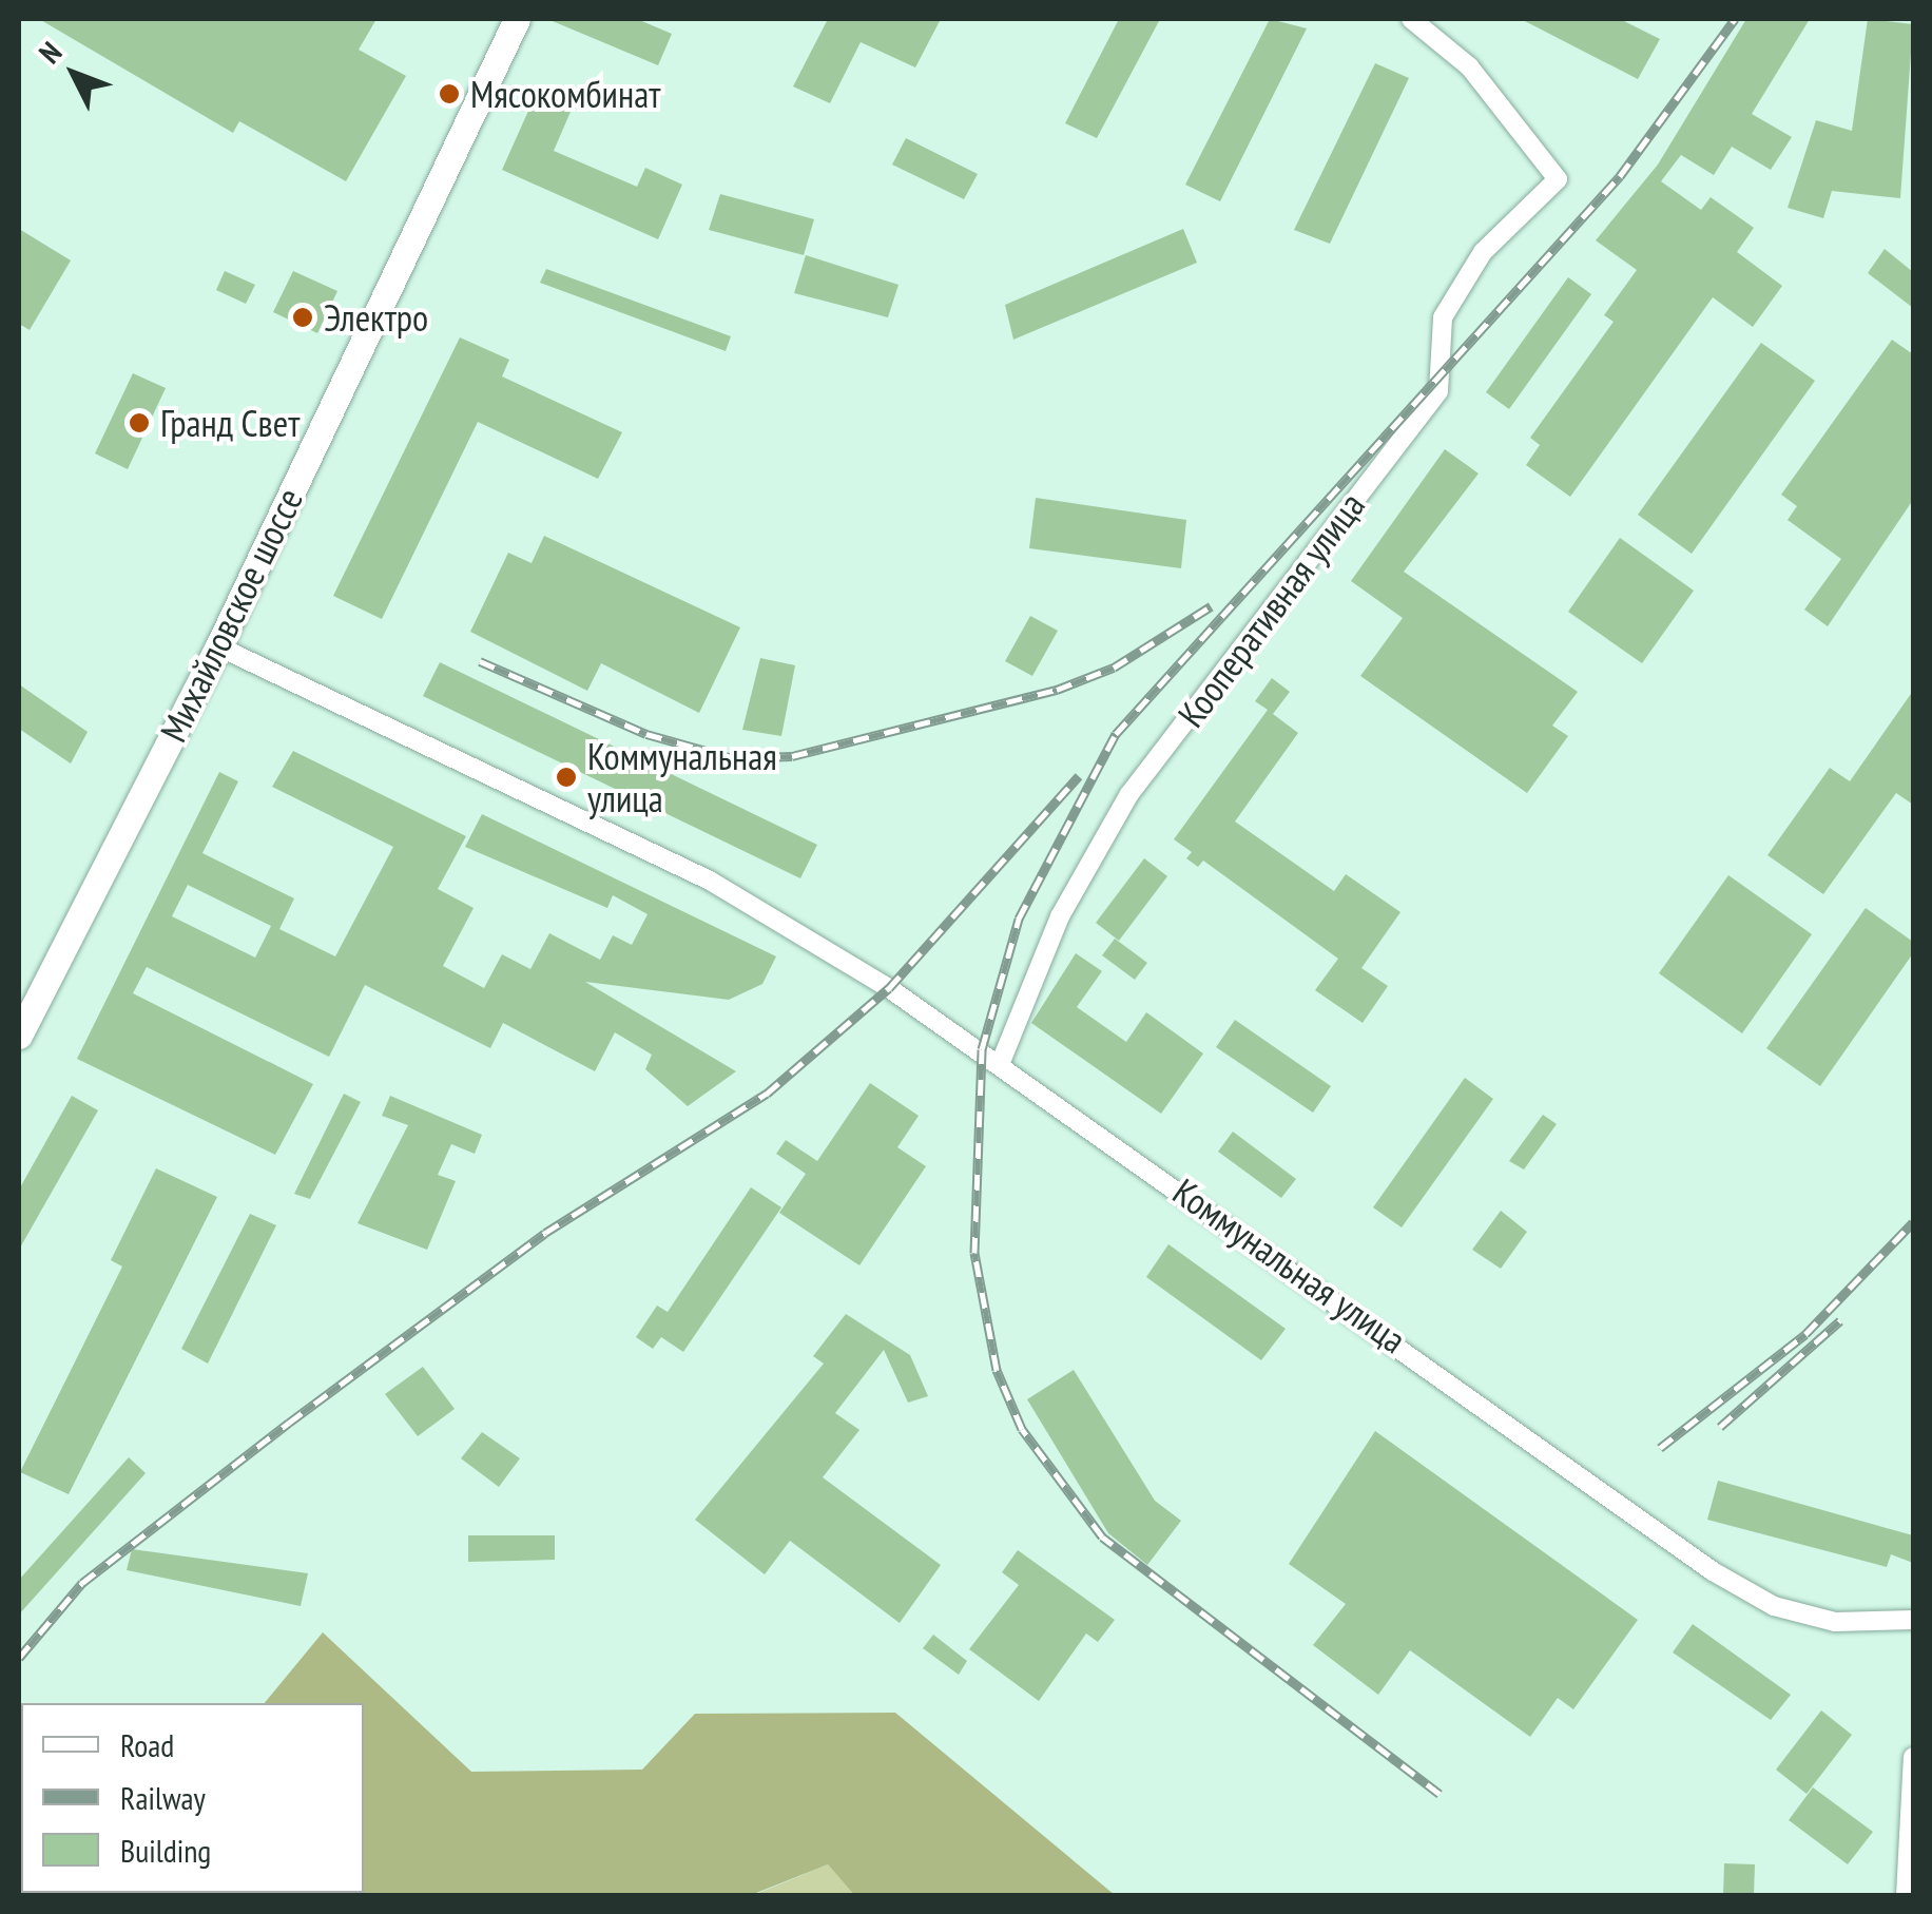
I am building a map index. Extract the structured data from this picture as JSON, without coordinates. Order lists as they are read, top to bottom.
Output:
{
  "streets": {
    "main road": ["Михайловское шоссе"],
    "street": ["Кооперативная улица", "Коммунальная улица"]
  },
  "crossings": [
    ["Кооперативная улица", "Коммунальная улица"],
    ["Михайловское шоссе", "Коммунальная улица"]
  ],
  "places": [
    "Мясокомбинат",
    "Электро",
    "Гранд Свет",
    "Коммунальная улица"
  ],
  "legend": ["Road", "Railway", "Building"],
  "north": "top left"
}
